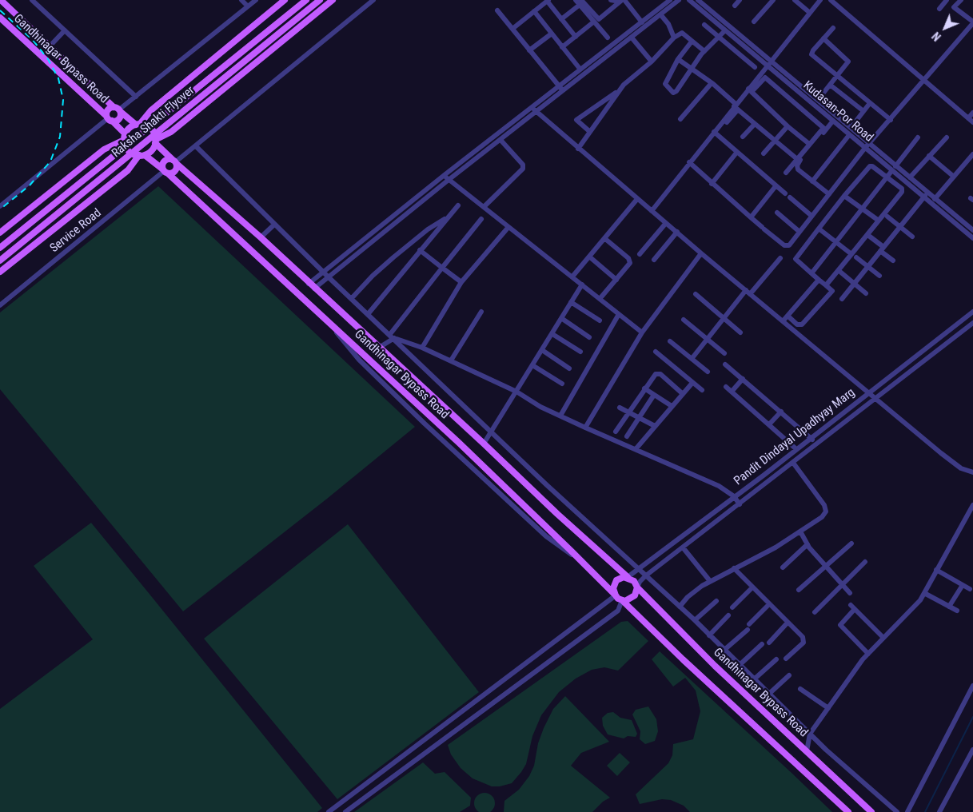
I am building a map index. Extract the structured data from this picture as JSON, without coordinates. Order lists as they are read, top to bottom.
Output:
{
  "streets": {
    "main road": ["Gandhinagar Bypass Road", "Raksha Shakti Flyover"],
    "street": ["Kudasan-Por Road", "Service Road", "Pandit Dindayal Upadhyay Marg"]
  },
  "crossings": [
    ["Gandhinagar Bypass Road", "Service Road"],
    ["Gandhinagar Bypass Road", "Pandit Dindayal Upadhyay Marg"]
  ],
  "north": "bottom left"
}
